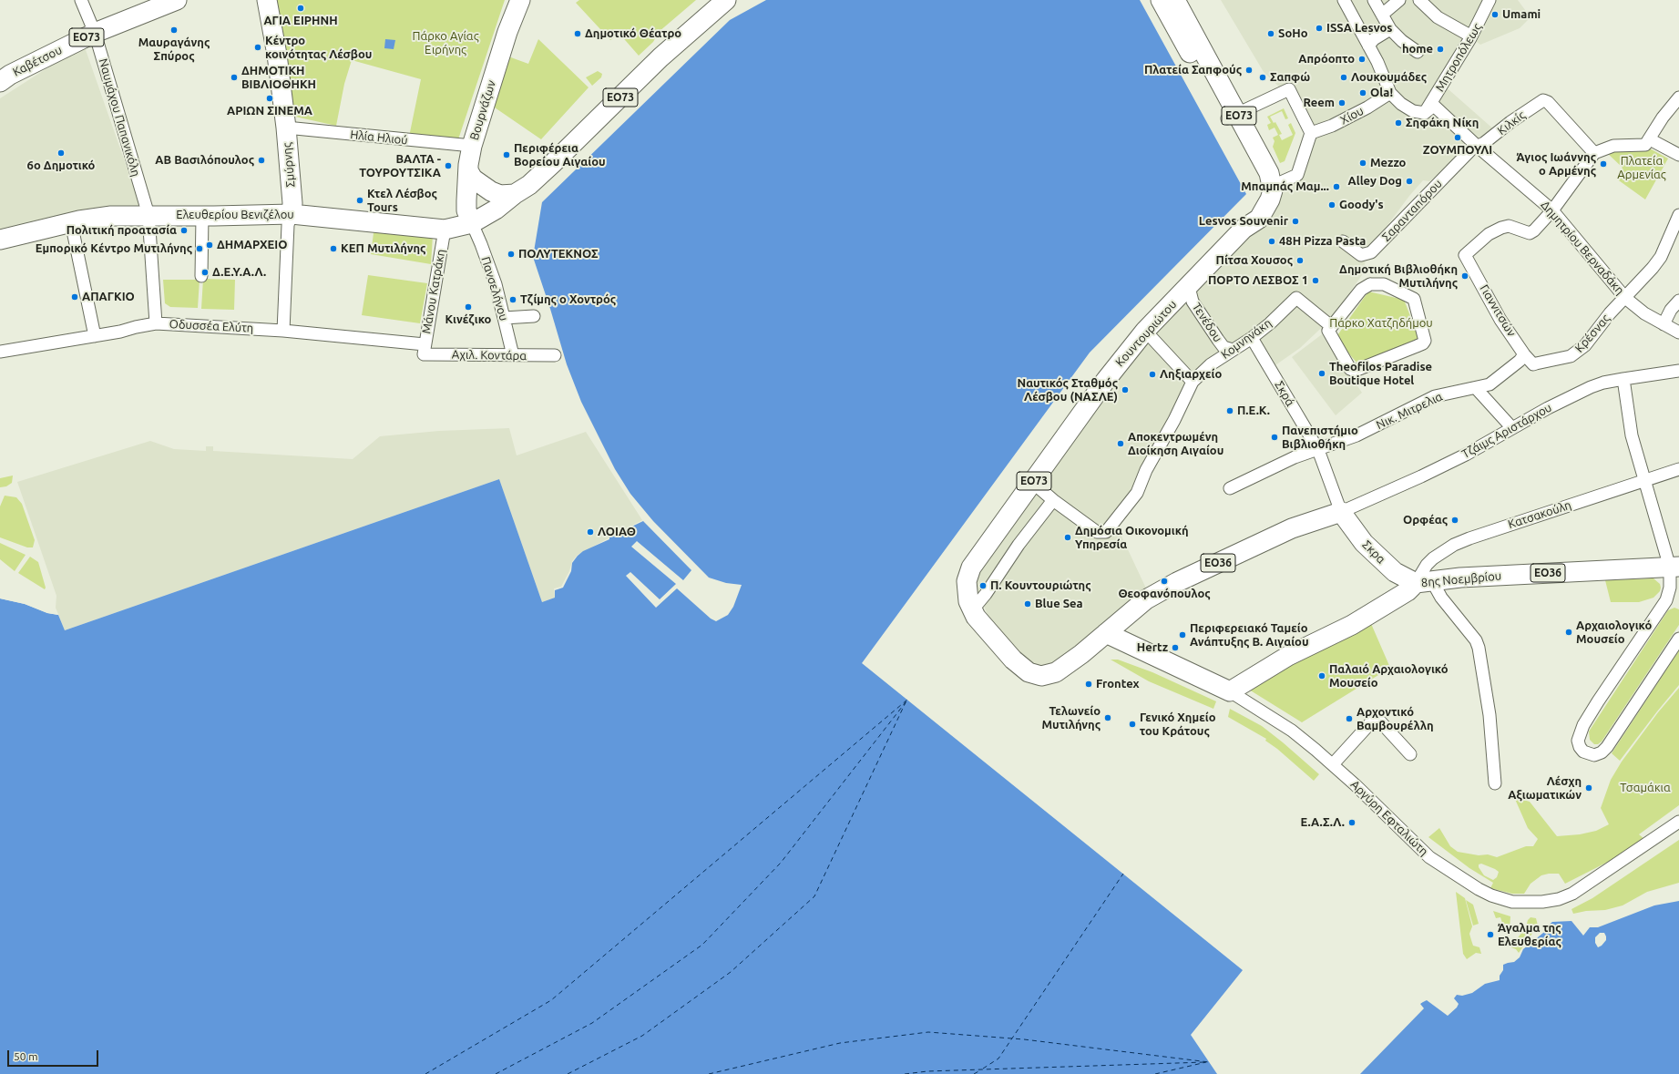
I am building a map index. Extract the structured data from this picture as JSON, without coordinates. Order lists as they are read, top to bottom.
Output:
{
  "streets": {
    "main road": [
      "ΕΟ73",
      "Καβέτσου",
      "Βουρνάζων",
      "Σμύρνης",
      "Ελευθερίου Βενιζέλου",
      "Κουντουριώτου",
      "Σκρα",
      "ΕΟ36",
      "8ης Νοεμβρίου",
      "Αργύρη Εφταλιώτη"
    ],
    "street": [
      "Μητροπόλεως",
      "Χίου",
      "Ναυμάχου Παπανικόλη",
      "Κιλκίς",
      "Ηλία Ηλιού",
      "Σαρανταπόρου",
      "Δημητρίου Βερναδάκη",
      "Πανσελήνου",
      "Μάνου Κατράκη",
      "Γιαννιτσών",
      "Τενέδου",
      "Οδυσσέα Ελύτη",
      "Κρέσνας",
      "Κομνηνάκη",
      "Αχιλ. Κοντάρα",
      "Σκρά",
      "Νικ. Μιτρελια",
      "Τζάιμς Αριστάρχου",
      "Κατσακούλη"
    ]
  },
  "crossings": [
    ["ΕΟ73", "Βουρνάζων"],
    ["ΕΟ73", "Ελευθερίου Βενιζέλου"],
    ["ΕΟ73", "Πανσελήνου"],
    ["Μητροπόλεως", "Δημητρίου Βερναδάκη"],
    ["Καβέτσου", "Ναυμάχου Παπανικόλη"],
    ["Βουρνάζων", "Ηλία Ηλιού"],
    ["Βουρνάζων", "Ελευθερίου Βενιζέλου"],
    ["Βουρνάζων", "Πανσελήνου"],
    ["Ναυμάχου Παπανικόλη", "Ελευθερίου Βενιζέλου"],
    ["Ναυμάχου Παπανικόλη", "Οδυσσέα Ελύτη"],
    ["Κιλκίς", "Σαρανταπόρου"],
    ["Κιλκίς", "Δημητρίου Βερναδάκη"],
    ["Ηλία Ηλιού", "Σμύρνης"],
    ["Σμύρνης", "Ελευθερίου Βενιζέλου"],
    ["Σμύρνης", "Οδυσσέα Ελύτη"],
    ["Σαρανταπόρου", "Δημητρίου Βερναδάκη"],
    ["Ελευθερίου Βενιζέλου", "Πανσελήνου"],
    ["Ελευθερίου Βενιζέλου", "Μάνου Κατράκη"],
    ["Δημητρίου Βερναδάκη", "Γιαννιτσών"],
    ["Δημητρίου Βερναδάκη", "Κρέσνας"],
    ["Πανσελήνου", "Αχιλ. Κοντάρα"],
    ["Μάνου Κατράκη", "Οδυσσέα Ελύτη"],
    ["Μάνου Κατράκη", "Αχιλ. Κοντάρα"],
    ["Γιαννιτσών", "Κρέσνας"],
    ["Γιαννιτσών", "Νικ. Μιτρελια"],
    ["Τενέδου", "Κουντουριώτου"],
    ["Τενέδου", "Κομνηνάκη"],
    ["Οδυσσέα Ελύτη", "Αχιλ. Κοντάρα"],
    ["Κουντουριώτου", "ΕΟ36"],
    ["Κουντουριώτου", "Αργύρη Εφταλιώτη"],
    ["Κομνηνάκη", "Σκρά"],
    ["Σκρά", "Νικ. Μιτρελια"],
    ["Σκρά", "Τζάιμς Αριστάρχου"],
    ["Σκρά", "Σκρα"],
    ["Σκρά", "ΕΟ36"],
    ["Τζάιμς Αριστάρχου", "Σκρα"],
    ["Τζάιμς Αριστάρχου", "ΕΟ36"],
    ["Κατσακούλη", "Σκρα"],
    ["Κατσακούλη", "8ης Νοεμβρίου"],
    ["Σκρα", "ΕΟ36"],
    ["Σκρα", "8ης Νοεμβρίου"],
    ["ΕΟ36", "Αργύρη Εφταλιώτη"],
    ["8ης Νοεμβρίου", "Αργύρη Εφταλιώτη"]
  ],
  "parks": [
    "Πάρκο Αγίας Ειρήνης",
    "Πλατεία Αρμενίας",
    "Πάρκο Χατζηδήμου",
    "Τσαμάκια"
  ],
  "places": [
    "ΑΓIA ΕΙΡΗΝΗ",
    "Umami",
    "ISSA Lesvos",
    "Μαυραγάνης Σπύρος",
    "Δημοτικό Θέατρο",
    "SoΗo",
    "Κέντρο κοινότητας Λέσβου",
    "home",
    "Απρόοπτο",
    "Πλατεία Σαπφούς",
    "ΔΗΜΟΤΙΚΗ ΒΙΒΛΙΟΘΗΚΗ",
    "Σαπφώ",
    "Λουκουμάδες",
    "Ola!",
    "ΑΡΙΩΝ ΣΙΝΕΜΑ",
    "Reem",
    "Σηφάκη Νίκη",
    "ΖΟΥΜΠΟΥΛΙ",
    "6ο Δημοτικό",
    "Περιφέρεια Βορείου Αιγαίου",
    "ΑΒ Βασιλόπουλος",
    "Mezzo",
    "Άγιος Ιωάννης ο Αρμένης",
    "ΒΑΛΤΑ - ΤΟΥΡΟΥΤΣΙΚΑ",
    "Alley Dog",
    "Μπαμπάς Μαμ...",
    "Κτελ Λέσβος Tours",
    "Goody's",
    "Lesvos Souvenir",
    "Πολιτική προατασία",
    "48H Pizza Pasta",
    "ΔΗΜΑΡΧΕΙΟ",
    "Εμπορικό Κέντρο Μυτιλήνης",
    "ΚΕΠ Μυτιλήνης",
    "ΠΟΛΥΤΕΚΝΟΣ",
    "Πίτσα Χουσος",
    "Δ.Ε.Υ.Α.Λ.",
    "Δημοτική Βιβλιοθήκη Μυτιλήνης",
    "ΠΟΡΤΟ ΛΕΣΒΟΣ 1",
    "ΑΠΑΓΚΙΟ",
    "Τζίμης ο Χοντρός",
    "Κινέζικο",
    "Theofilos Paradise Boutique Hotel",
    "Ληξιαρχείο",
    "Ναυτικός Σταθμός Λέσβου (ΝΑΣΛΕ)",
    "Π.Ε.Κ.",
    "Πανεπιστήμιο Βιβλιοθήκη",
    "Αποκεντρωμένη Διοίκηση Αιγαίου",
    "Ορφέας",
    "ΛΟΙΑΘ",
    "Δημόσια Οικονομική Υπηρεσία",
    "Θεοφανόπουλος",
    "Π. Κουντουριώτης",
    "Blue Sea",
    "Αρχαιολογικό Μουσείο",
    "Περιφερειακό Ταμείο Ανάπτυξης Β. Αιγαίου",
    "Hertz",
    "Παλαιό Αρχαιολογικό Μουσείο",
    "Frontex",
    "Τελωνείο Μυτιλήνης",
    "Αρχοντικό Βαμβουρέλλη",
    "Γενικό Χημείο του Κράτους",
    "Λέσχη Αξιωματικών",
    "Ε.Α.Σ.Λ.",
    "Άγαλμα της Ελευθερίας"
  ],
  "scale_bar": "50 m"
}
